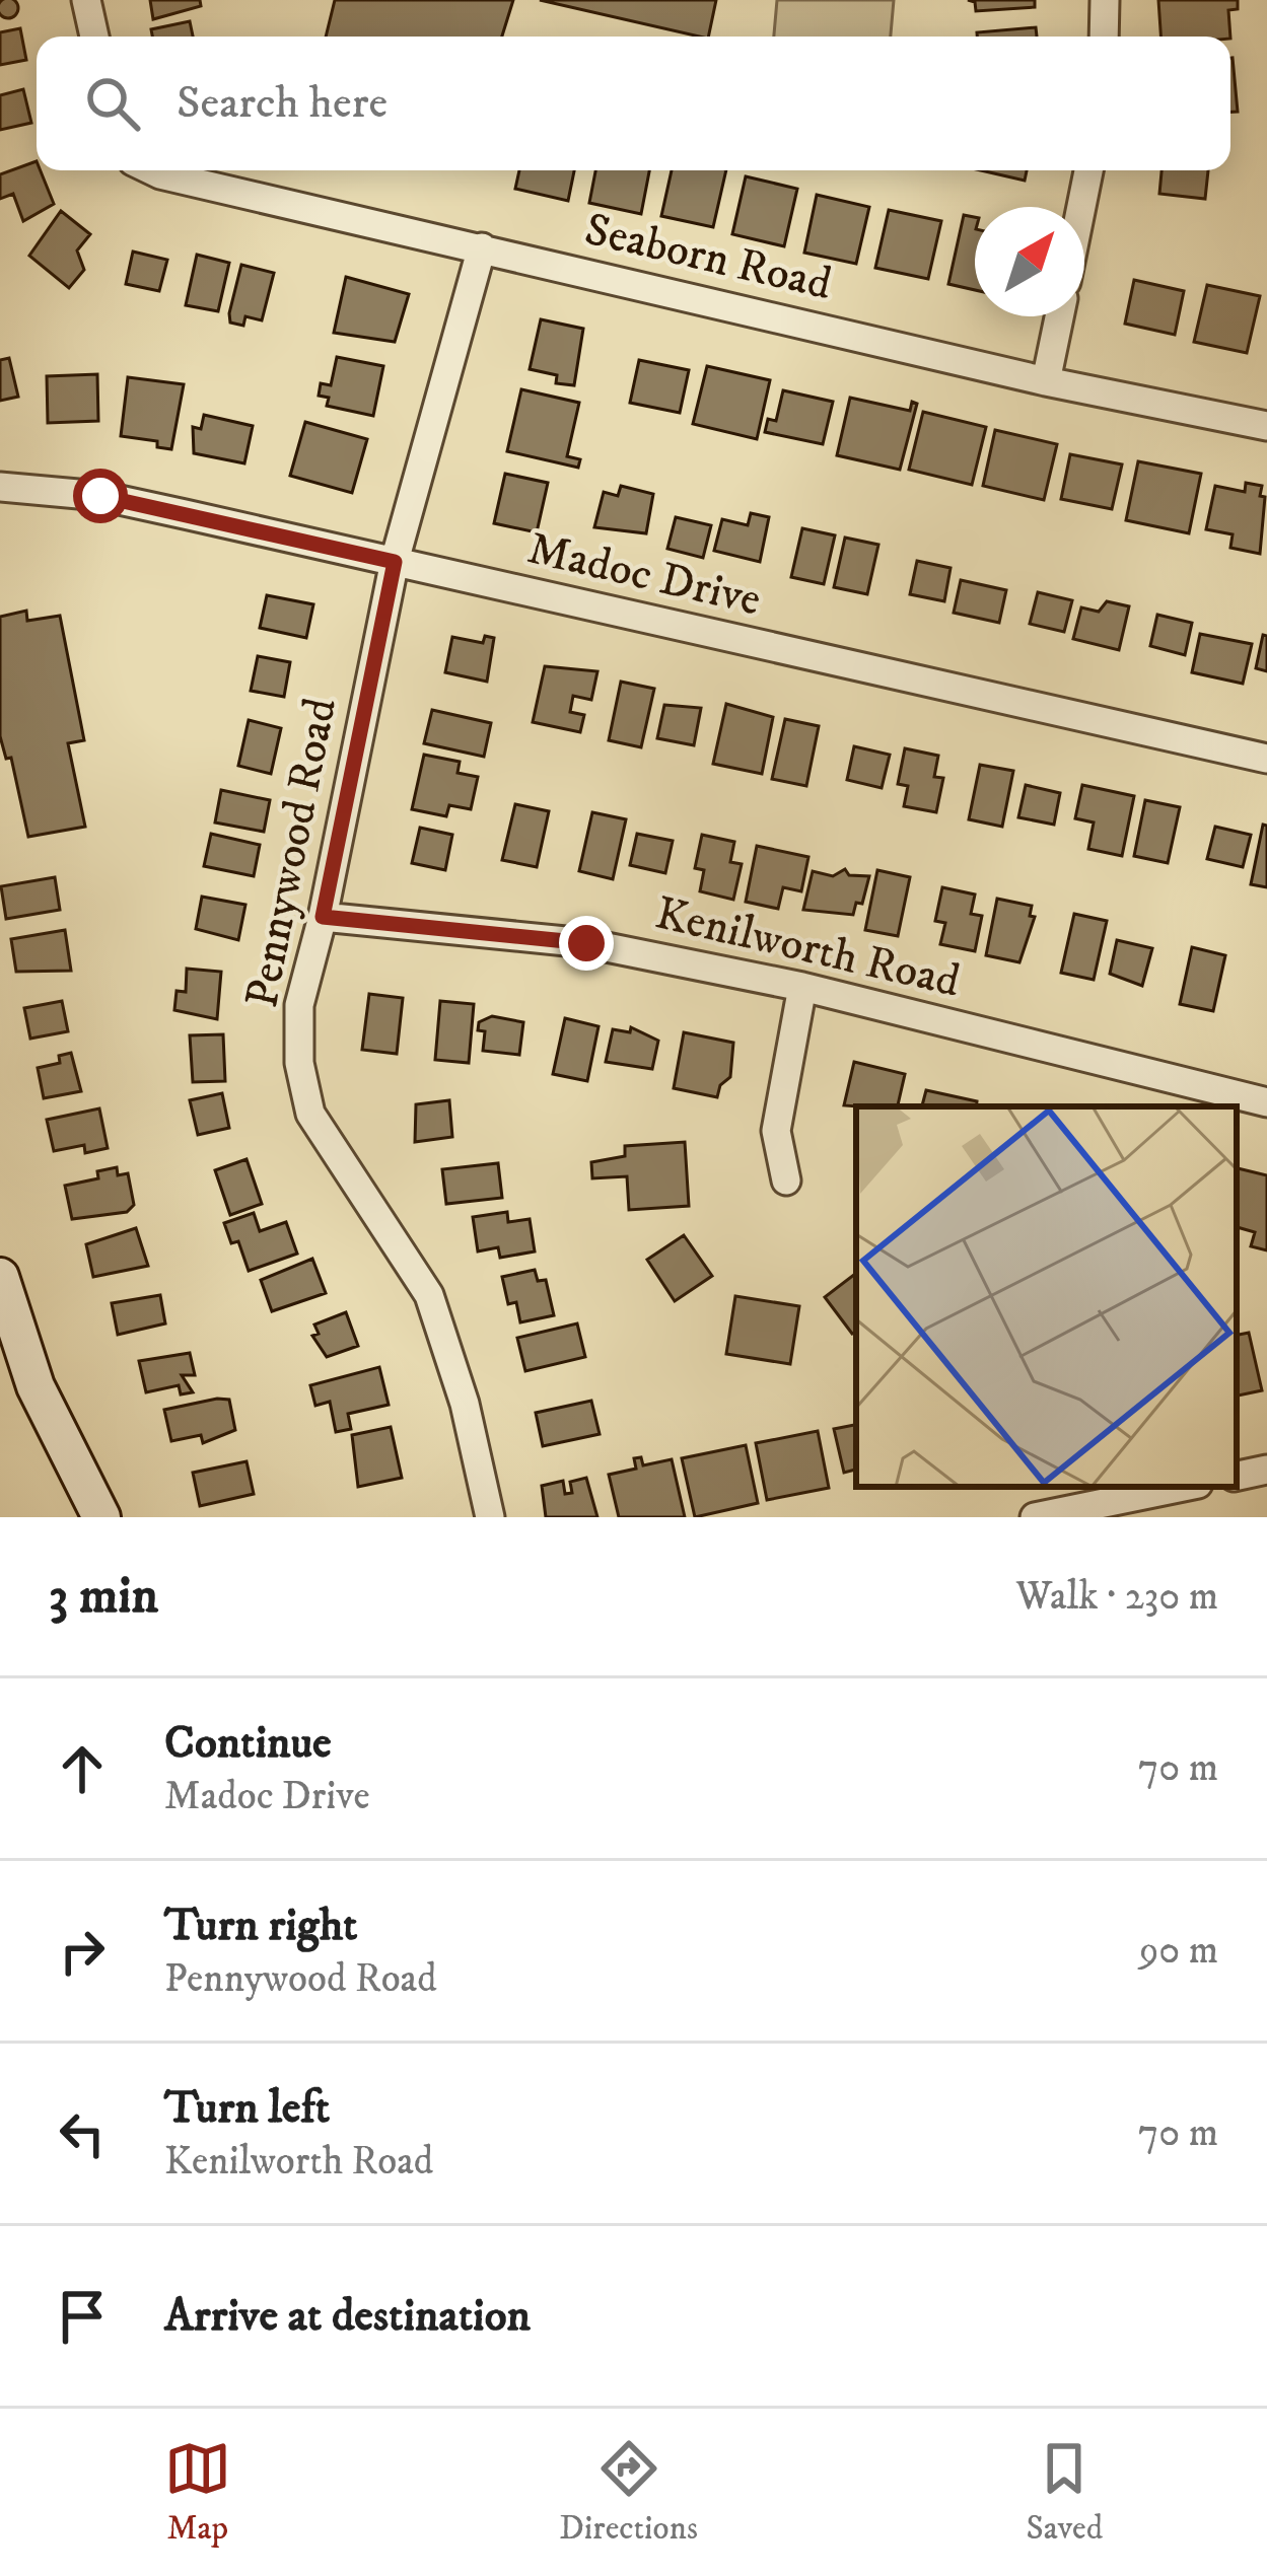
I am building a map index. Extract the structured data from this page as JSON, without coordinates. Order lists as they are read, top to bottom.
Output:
{
  "streets": {
    "street": [
      "Seaborn Road",
      "Madoc Drive",
      "Pennywood Road",
      "Kenilworth Road"
    ]
  },
  "crossings": [
    ["Seaborn Road", "Pennywood Road"],
    ["Madoc Drive", "Pennywood Road"],
    ["Pennywood Road", "Kenilworth Road"]
  ],
  "north": "top right",
  "page": {
    "search": "Search here",
    "heading": ["3 min", "Walk · 230 m"],
    "list": [
      ["Continue", "Madoc Drive", "70 m"],
      ["Turn right", "Pennywood Road", "90 m"],
      ["Turn left", "Kenilworth Road", "70 m"],
      "Arrive at destination"
    ],
    "nav": ["Map", "Directions", "Saved"]
  }
}
